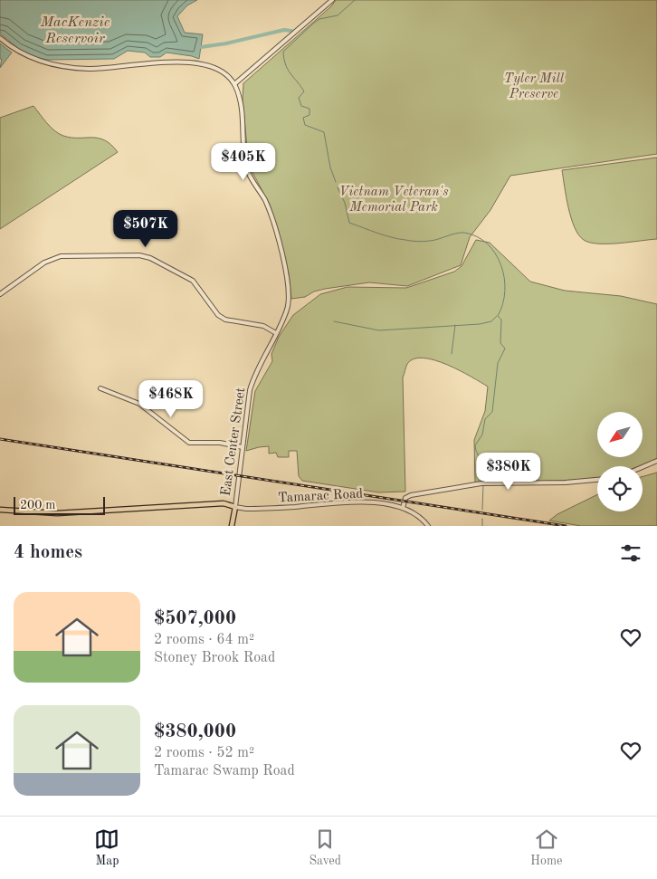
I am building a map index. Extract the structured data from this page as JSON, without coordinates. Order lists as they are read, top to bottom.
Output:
{
  "streets": {
    "main road": ["East Center Street"],
    "street": ["Tamarac Road"]
  },
  "crossings": [
    ["East Center Street", "Tamarac Road"]
  ],
  "water": ["MacKenzie Reservoir"],
  "parks": ["Tyler Mill Preserve", "Vietnam Veteran's Memorial Park"],
  "scale_bar": "200 m",
  "north": "bottom left",
  "page": {
    "price": [
      "$405K",
      "$507K",
      "$468K",
      "$380K"
    ],
    "scale": "200 m",
    "heading": "4 homes",
    "list": [
      {
        "name": "$507,000",
        "note": "2 rooms · 64 m² · Stoney Brook Road"
      },
      {
        "name": "$380,000",
        "note": "2 rooms · 52 m² · Tamarac Swamp Road"
      }
    ],
    "tabs": ["Map", "Saved", "Home"]
  }
}
